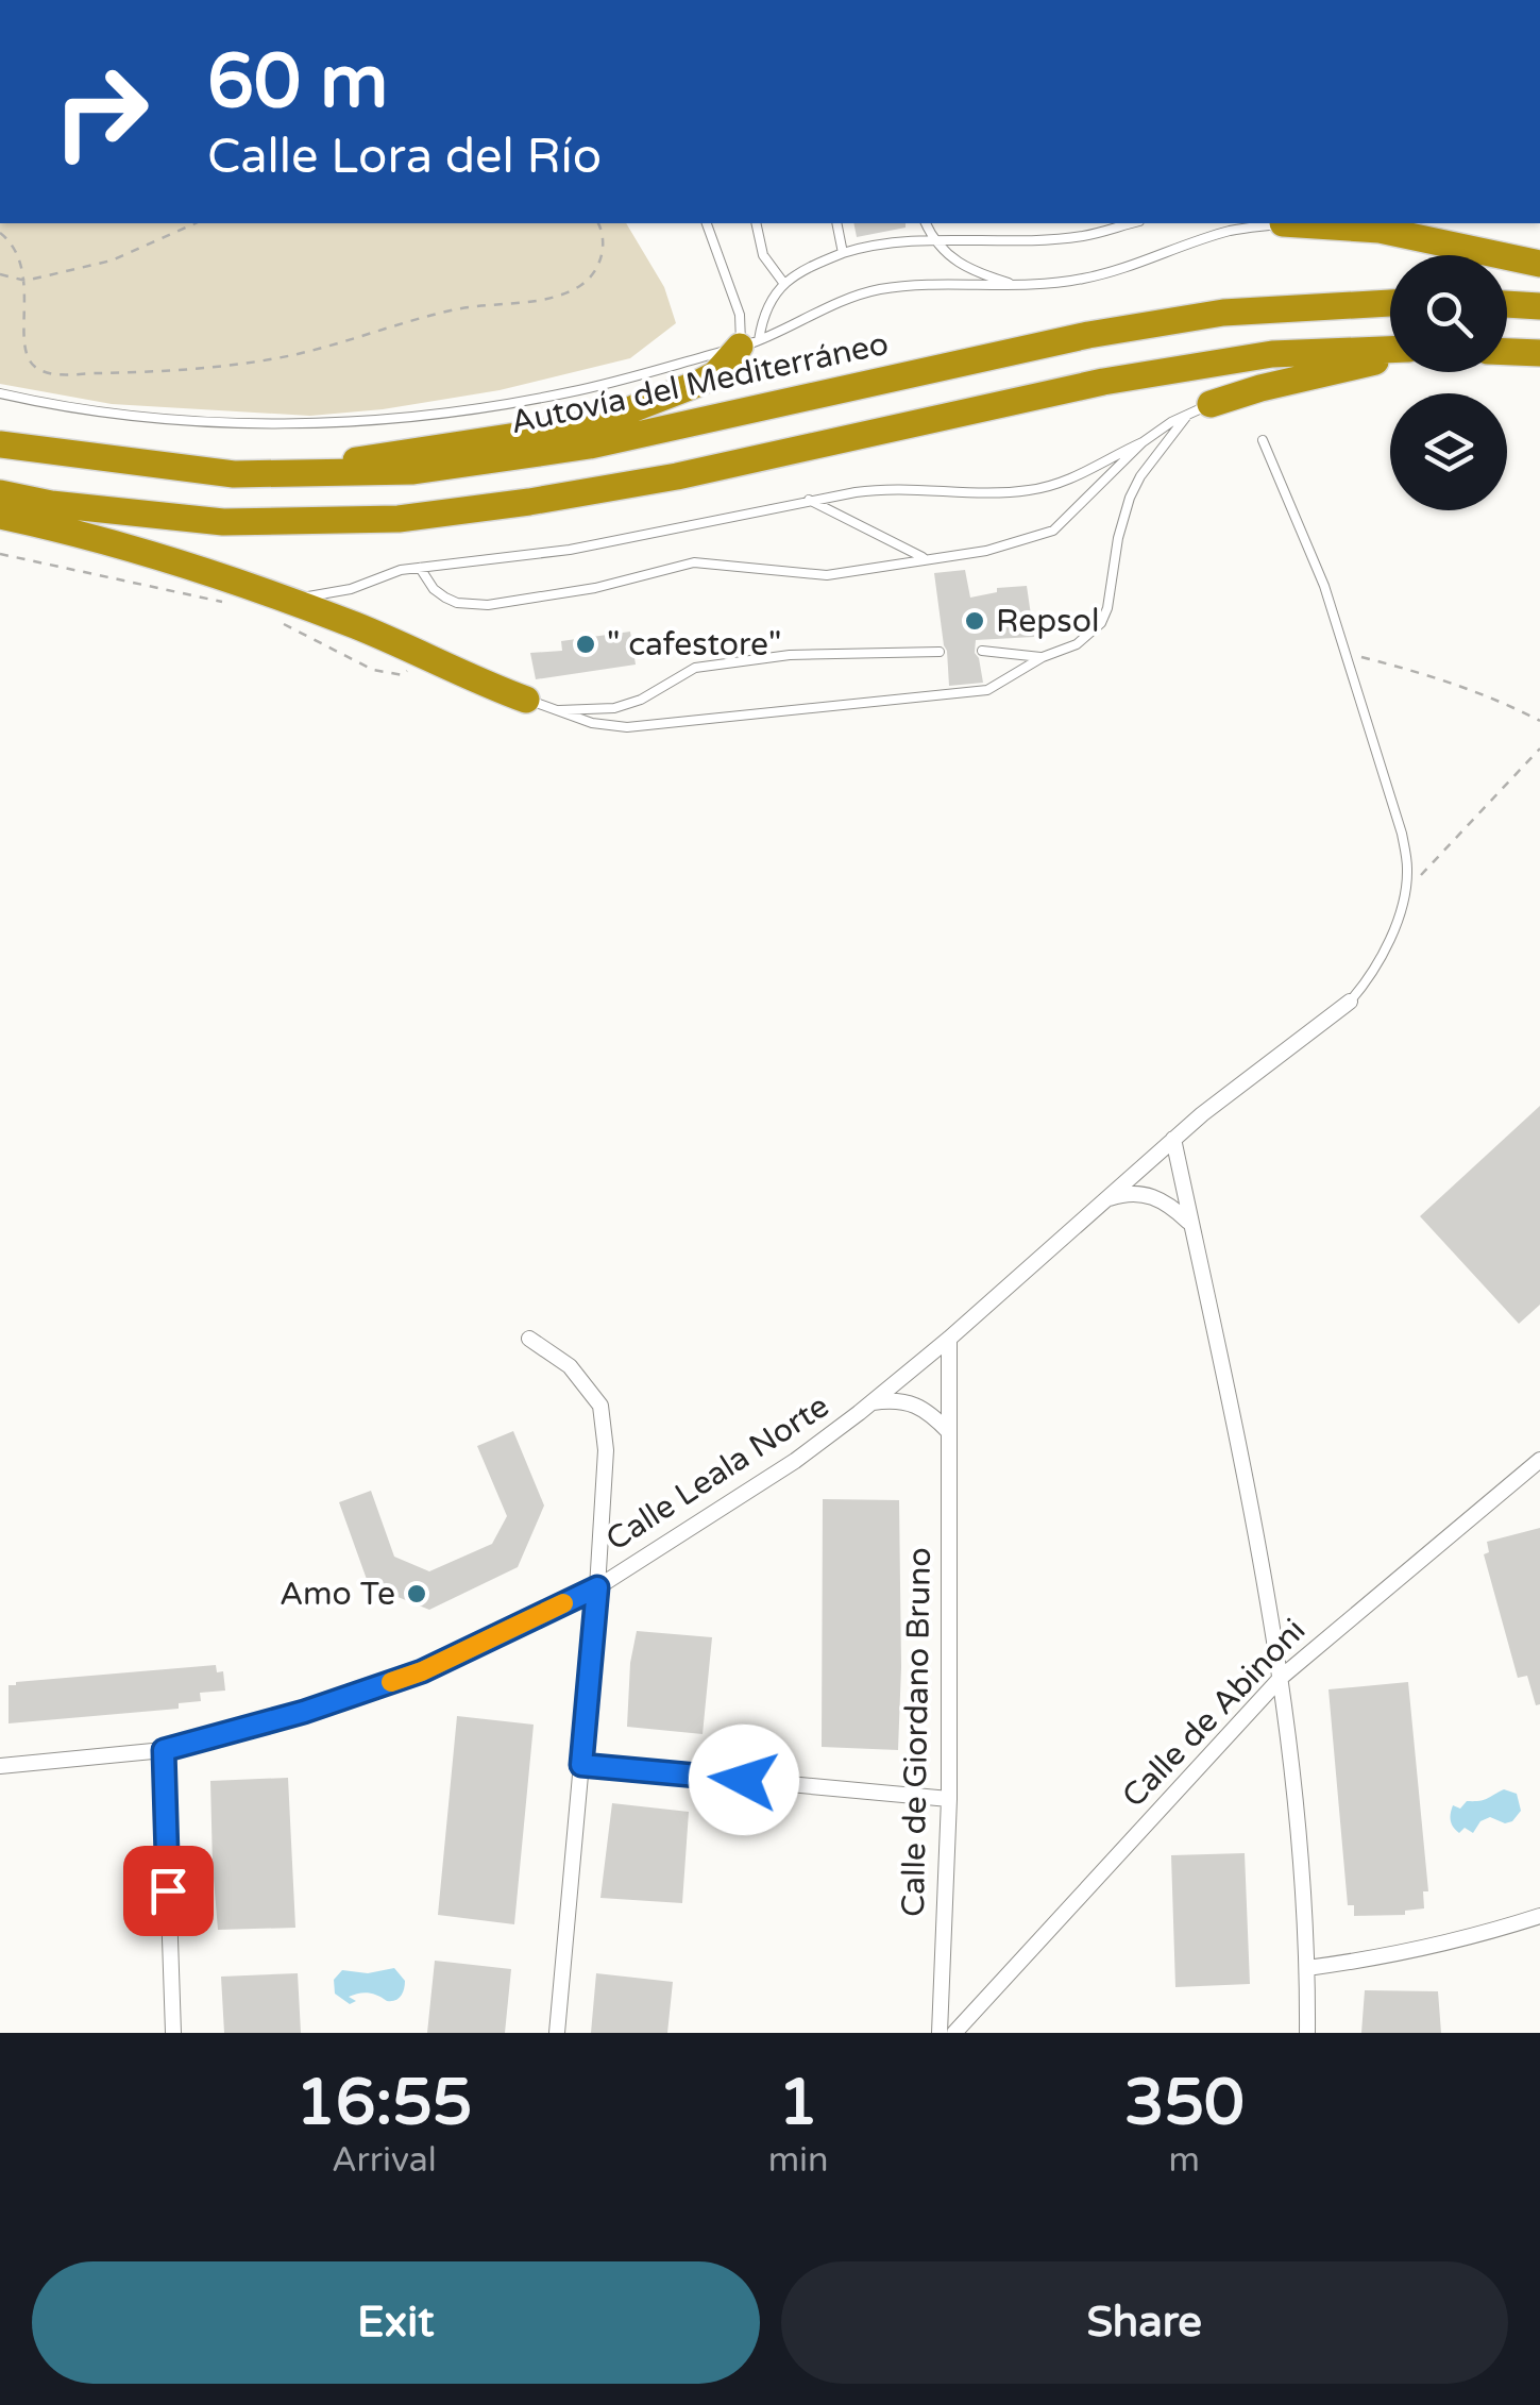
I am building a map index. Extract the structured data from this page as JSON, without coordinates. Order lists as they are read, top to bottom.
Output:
{
  "streets": {
    "highway": ["Autovía del Mediterráneo"],
    "street": ["Calle Leala Norte", "Calle de Abinoni", "Calle de Giordano Bruno"]
  },
  "crossings": [
    ["Calle Leala Norte", "Calle de Giordano Bruno"]
  ],
  "places": ["Repsol", "\" cafestore\"", "Amo Te"],
  "page": {
    "turn": ["60 m", "Calle Lora del Río"],
    "eta": [
      "16:55",
      "Arrival",
      "1",
      "min",
      "350",
      "m"
    ],
    "buttons": ["Exit", "Share"]
  }
}
